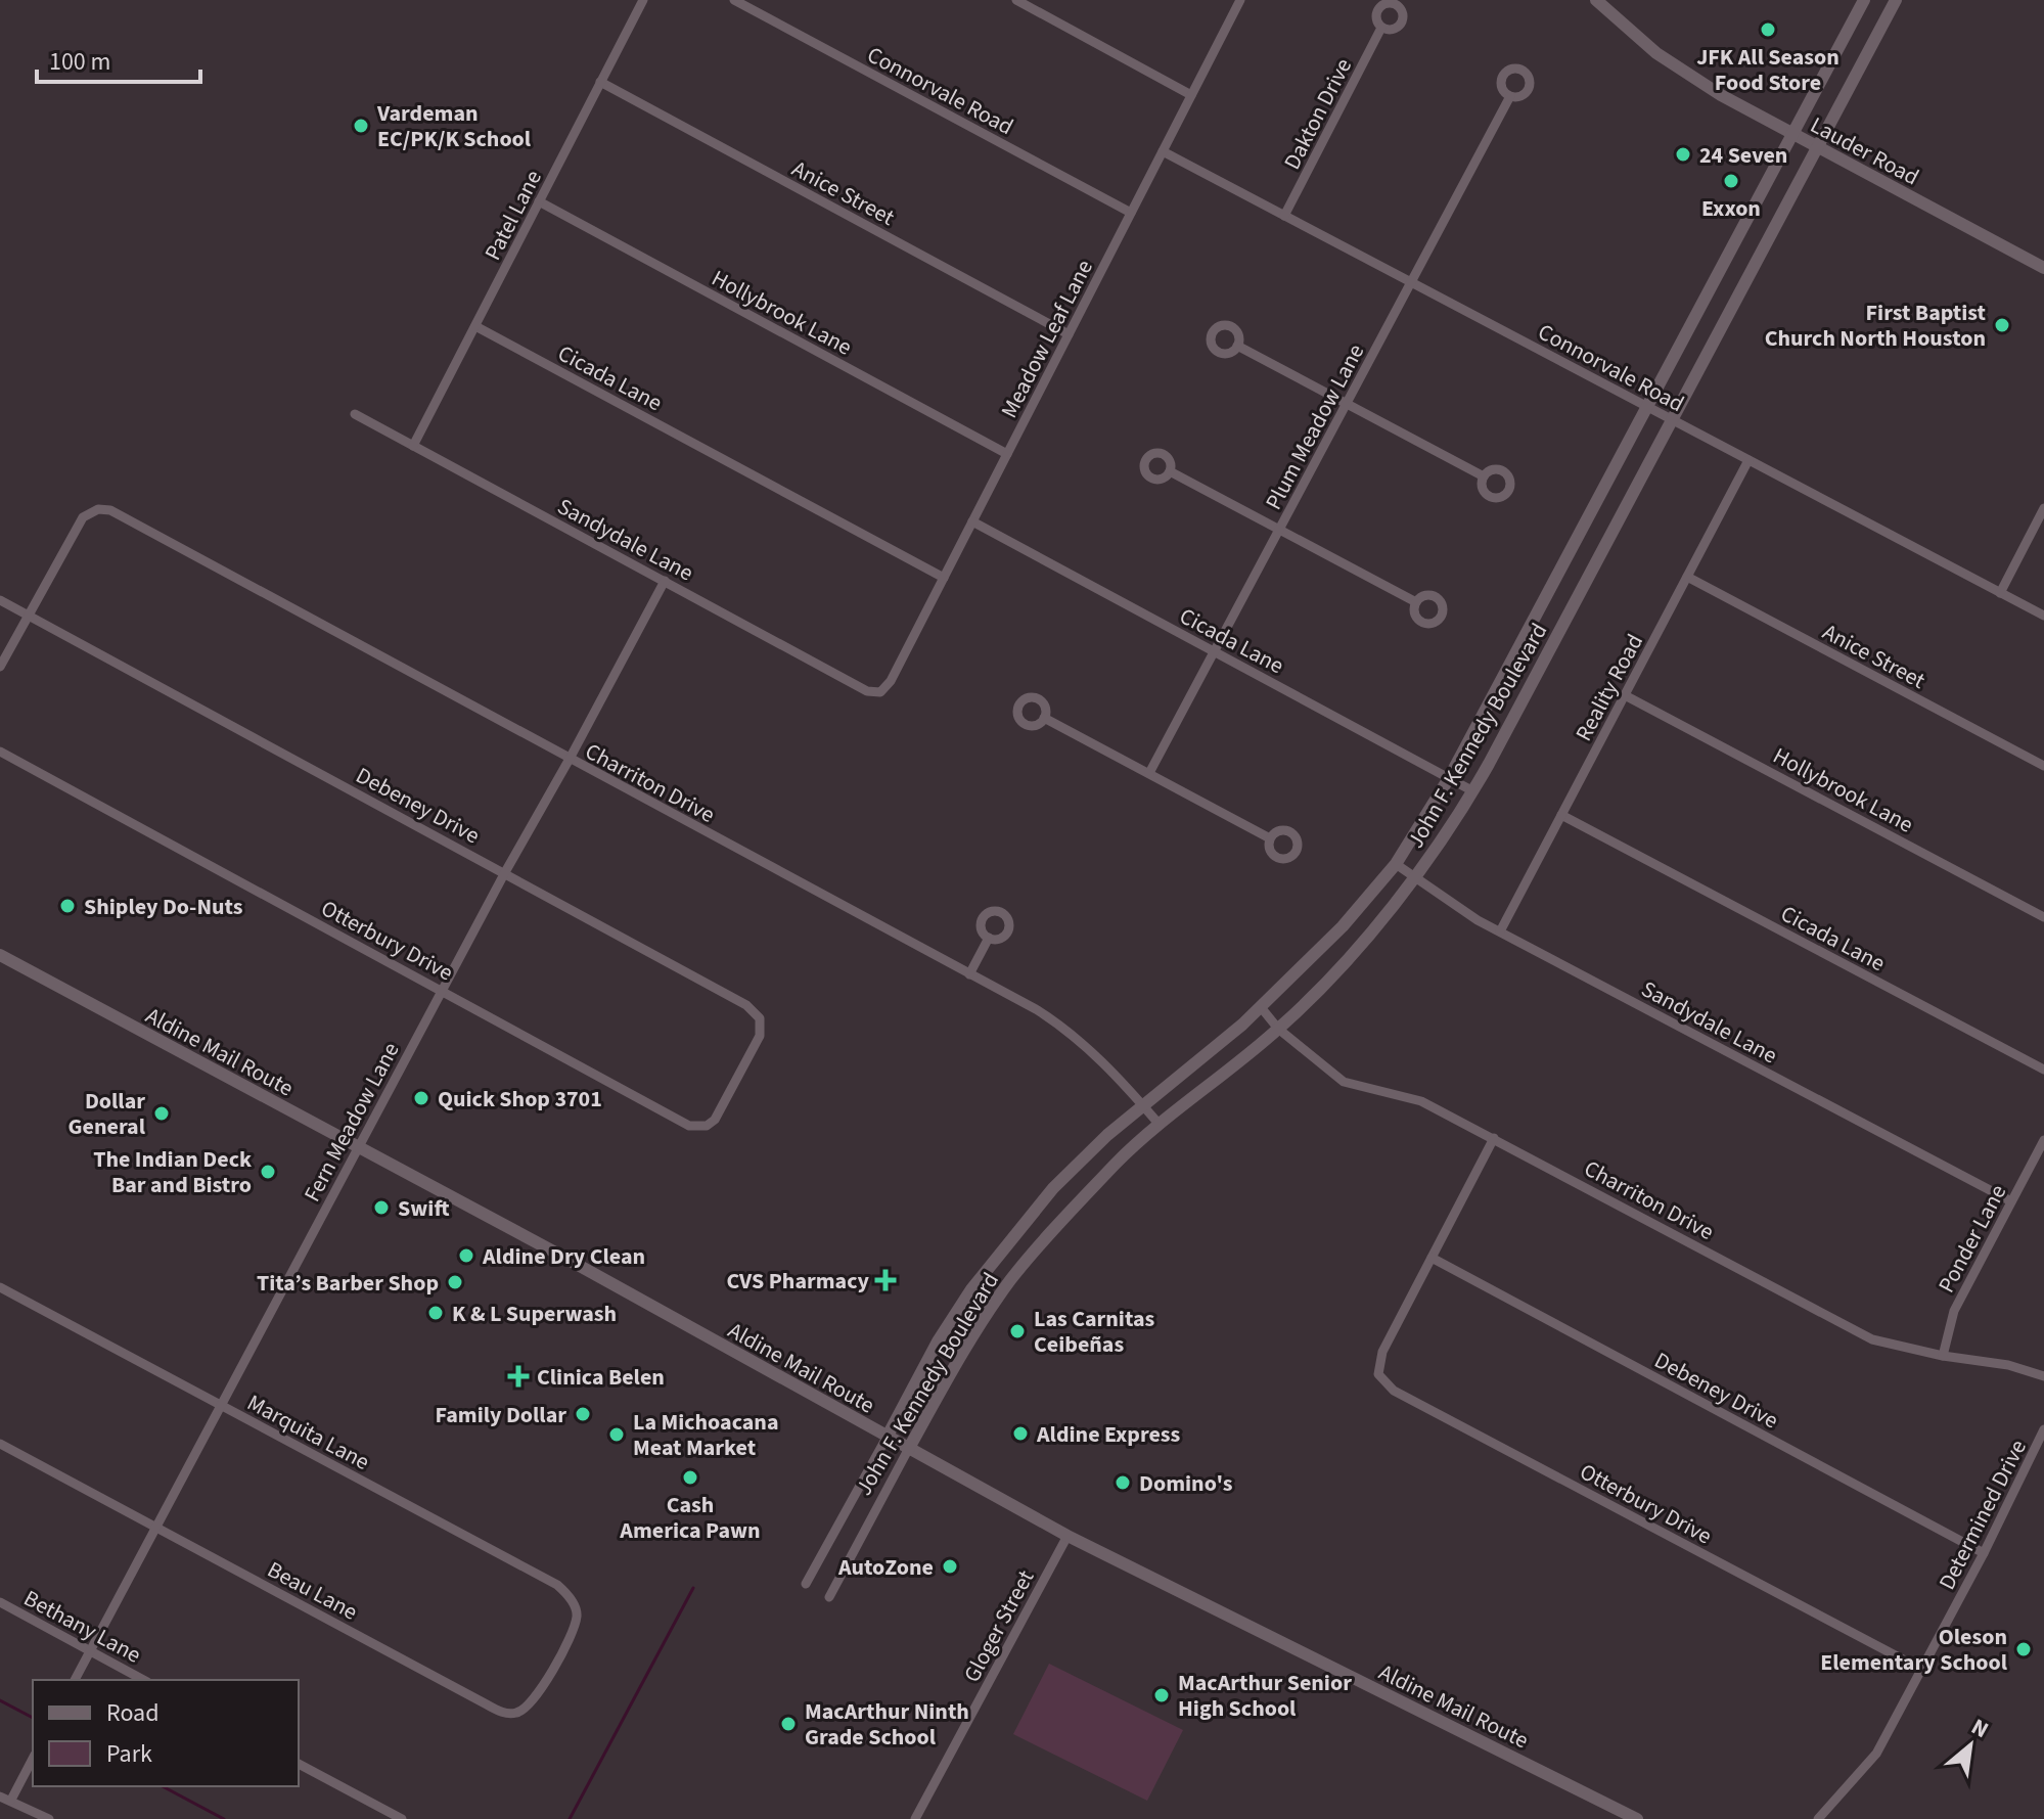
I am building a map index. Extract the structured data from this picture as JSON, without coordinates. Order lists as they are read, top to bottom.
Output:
{
  "streets": {
    "main road": ["Lauder Road", "John F. Kennedy Boulevard", "Aldine Mail Route"],
    "street": [
      "Connorvale Road",
      "Dakton Drive",
      "Anice Street",
      "Patel Lane",
      "Hollybrook Lane",
      "Meadow Leaf Lane",
      "Cicada Lane",
      "Plum Meadow Lane",
      "Sandydale Lane",
      "Reality Road",
      "Charriton Drive",
      "Debeney Drive",
      "Otterbury Drive",
      "Fern Meadow Lane",
      "Ponder Lane",
      "Marquita Lane",
      "Determined Drive",
      "Beau Lane",
      "Bethany Lane",
      "Gloger Street"
    ]
  },
  "crossings": [
    ["Connorvale Road", "Dakton Drive"],
    ["Connorvale Road", "Meadow Leaf Lane"],
    ["Connorvale Road", "Plum Meadow Lane"],
    ["Connorvale Road", "Reality Road"],
    ["Connorvale Road", "John F. Kennedy Boulevard"],
    ["Lauder Road", "John F. Kennedy Boulevard"],
    ["Anice Street", "Patel Lane"],
    ["Anice Street", "Meadow Leaf Lane"],
    ["Anice Street", "Reality Road"],
    ["Patel Lane", "Hollybrook Lane"],
    ["Patel Lane", "Cicada Lane"],
    ["Patel Lane", "Sandydale Lane"],
    ["Hollybrook Lane", "Meadow Leaf Lane"],
    ["Hollybrook Lane", "Reality Road"],
    ["Meadow Leaf Lane", "Cicada Lane"],
    ["Meadow Leaf Lane", "Sandydale Lane"],
    ["Cicada Lane", "Plum Meadow Lane"],
    ["Cicada Lane", "Reality Road"],
    ["Cicada Lane", "John F. Kennedy Boulevard"],
    ["Sandydale Lane", "Reality Road"],
    ["Sandydale Lane", "John F. Kennedy Boulevard"],
    ["Sandydale Lane", "Fern Meadow Lane"],
    ["Sandydale Lane", "Ponder Lane"],
    ["John F. Kennedy Boulevard", "Charriton Drive"],
    ["John F. Kennedy Boulevard", "Aldine Mail Route"],
    ["Charriton Drive", "Debeney Drive"],
    ["Charriton Drive", "Fern Meadow Lane"],
    ["Charriton Drive", "Ponder Lane"],
    ["Debeney Drive", "Otterbury Drive"],
    ["Debeney Drive", "Fern Meadow Lane"],
    ["Debeney Drive", "Determined Drive"],
    ["Otterbury Drive", "Fern Meadow Lane"],
    ["Otterbury Drive", "Determined Drive"],
    ["Aldine Mail Route", "Fern Meadow Lane"],
    ["Aldine Mail Route", "Gloger Street"],
    ["Fern Meadow Lane", "Marquita Lane"],
    ["Fern Meadow Lane", "Beau Lane"],
    ["Fern Meadow Lane", "Bethany Lane"],
    ["Marquita Lane", "Beau Lane"]
  ],
  "places": {
    "other": [
      "JFK All Season Food Store",
      "Vardeman EC/PK/K School",
      "24 Seven",
      "Exxon",
      "First Baptist Church North Houston",
      "Shipley Do-Nuts",
      "Quick Shop 3701",
      "Dollar General",
      "The Indian Deck Bar and Bistro",
      "Swift",
      "Aldine Dry Clean",
      "Tita’s Barber Shop",
      "K & L Superwash",
      "Las Carnitas Ceibeñas",
      "Family Dollar",
      "Aldine Express",
      "La Michoacana Meat Market",
      "Cash America Pawn",
      "Domino's",
      "AutoZone",
      "Oleson Elementary School",
      "MacArthur Senior High School",
      "MacArthur Ninth Grade School"
    ],
    "health": ["CVS Pharmacy", "Clinica Belen"]
  },
  "legend": ["Road", "Park"],
  "scale_bar": "100 m",
  "north": "top right"
}
